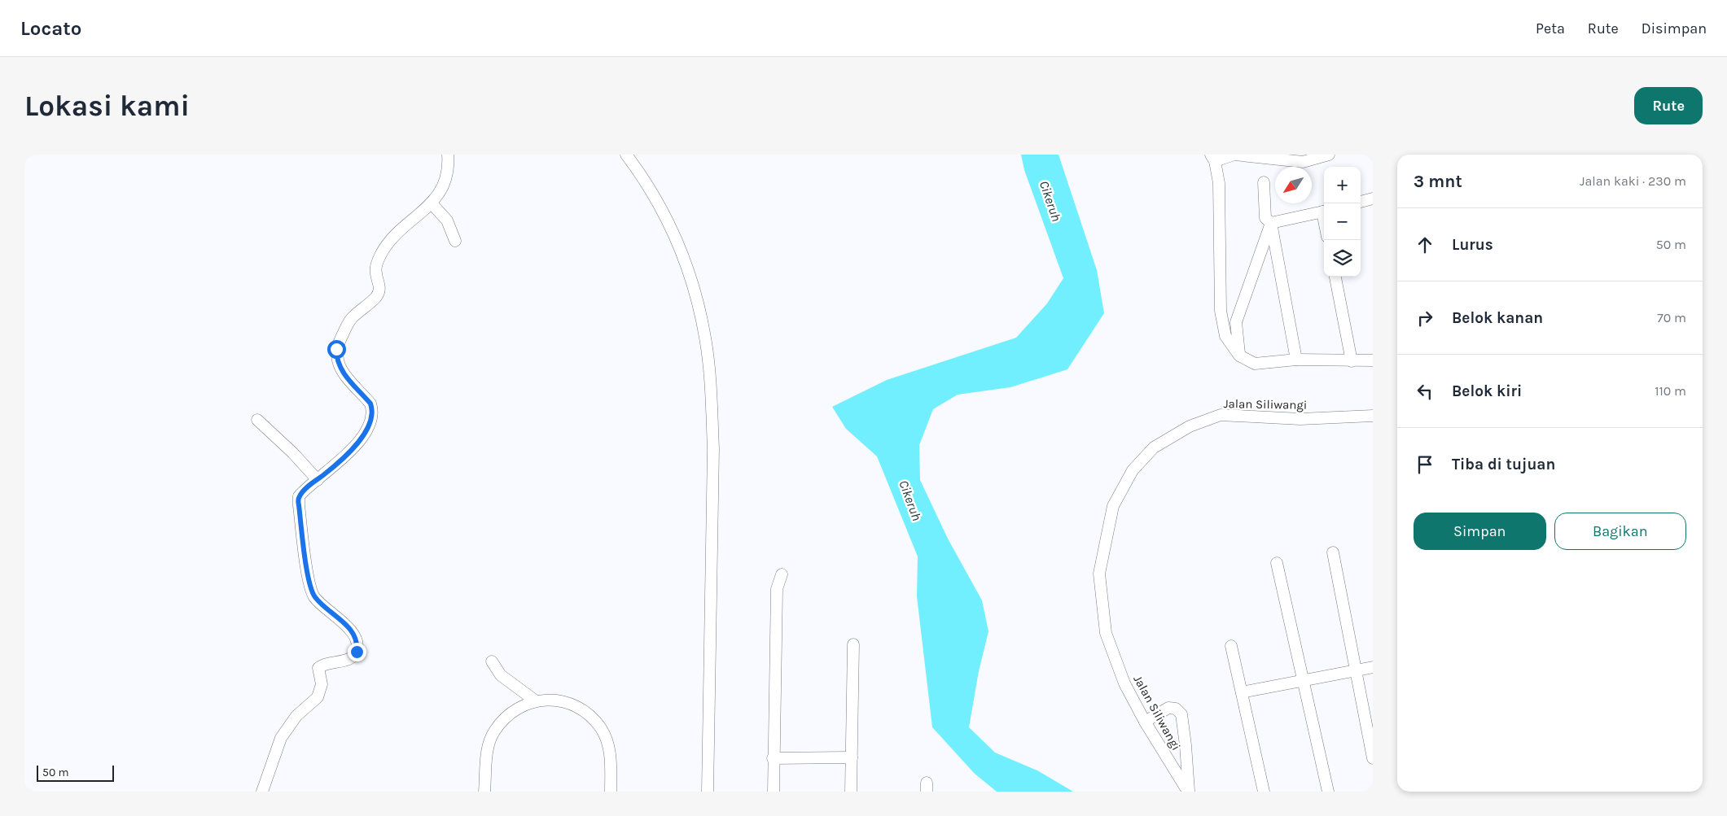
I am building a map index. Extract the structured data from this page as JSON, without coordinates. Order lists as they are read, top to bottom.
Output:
{
  "streets": {
    "street": ["Jalan Siliwangi"]
  },
  "water": ["Cikeruh"],
  "scale_bar": "50 m",
  "north": "bottom left",
  "page": {
    "header": "Locato",
    "nav": ["Peta", "Rute", "Disimpan"],
    "buttons": [
      "Rute",
      ["Simpan", "Bagikan"]
    ],
    "title": "Lokasi kami",
    "heading": ["3 mnt", "Jalan kaki · 230 m"],
    "map_buttons": ["+", "−"],
    "list": [
      ["Lurus", "50 m"],
      ["Belok kanan", "70 m"],
      ["Belok kiri", "110 m"],
      "Tiba di tujuan"
    ],
    "scale": "50 m"
  }
}
